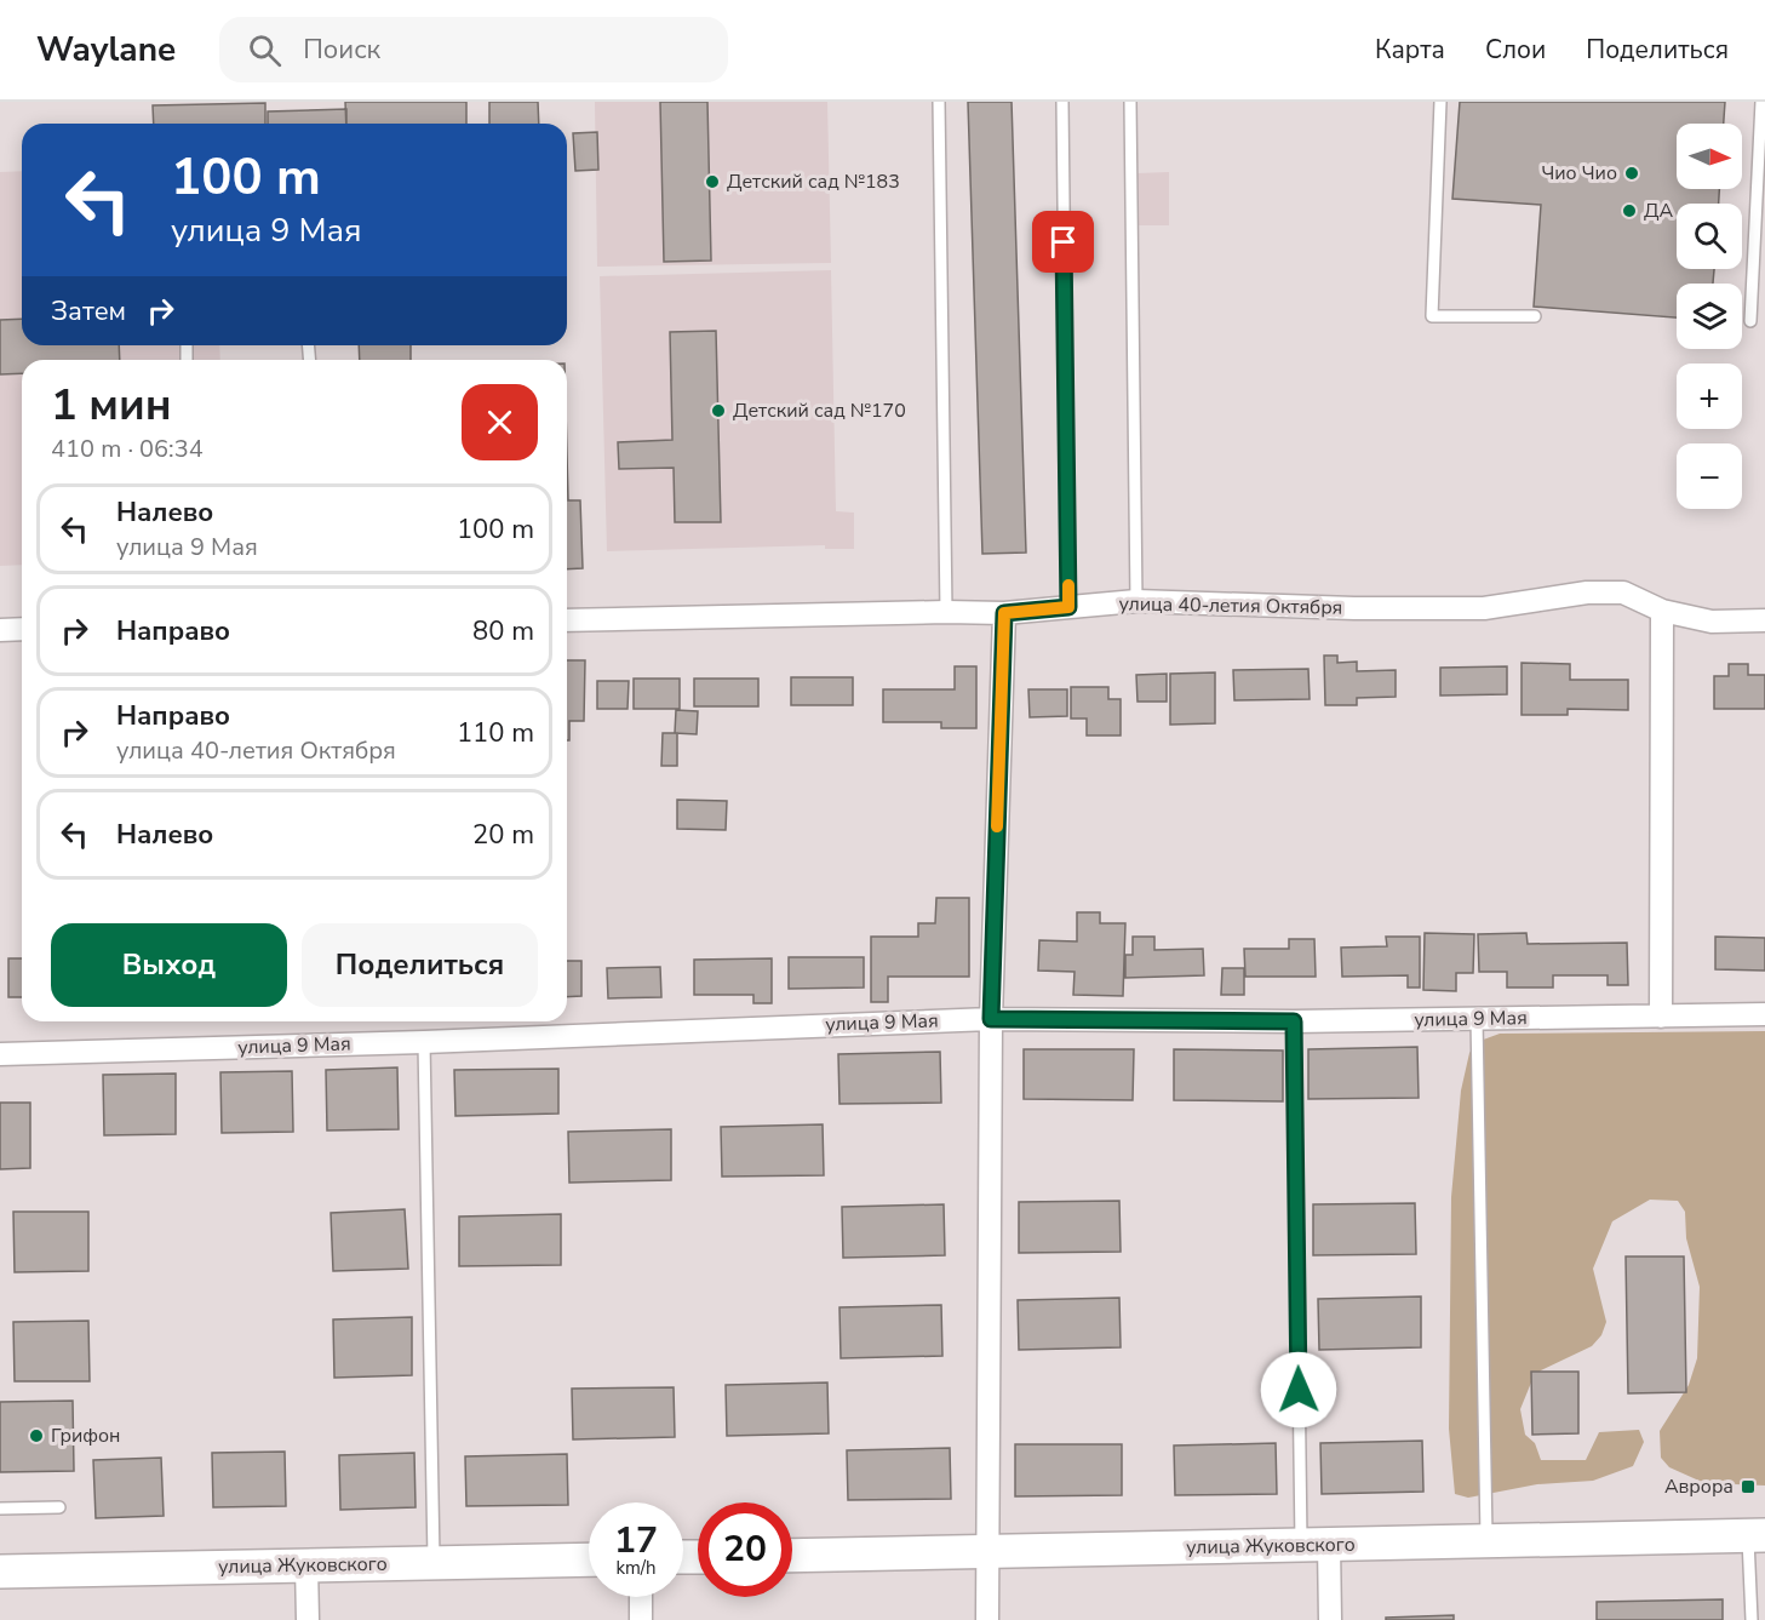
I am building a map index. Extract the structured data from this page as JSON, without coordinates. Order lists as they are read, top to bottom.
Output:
{
  "streets": {
    "street": ["улица 40-летия Октября", "улица 9 Мая", "улица Жуковского"]
  },
  "places": {
    "other": [
      "Чио Чио",
      "Детский сад №183",
      "ДА",
      "Детский сад №170",
      "Грифон"
    ],
    "transit": ["Аврора"]
  },
  "north": "right",
  "page": {
    "header": "Waylane",
    "search": "Поиск",
    "nav": ["Карта", "Слои", "Поделиться"],
    "map_buttons": ["+", "−"],
    "turn": ["100 m", "улица 9 Мая"],
    "then": "Затем",
    "heading": ["1 мин", "410 m · 06:34"],
    "list": [
      {
        "name": "Налево",
        "note": "улица 9 Мая",
        "value": "100 m"
      },
      {
        "name": "Направо",
        "value": "80 m"
      },
      {
        "name": "Направо",
        "note": "улица 40-летия Октября",
        "value": "110 m"
      },
      {
        "name": "Налево",
        "value": "20 m"
      }
    ],
    "buttons": ["Выход", "Поделиться"],
    "speed": "17 km/h",
    "limit": "20"
  }
}
